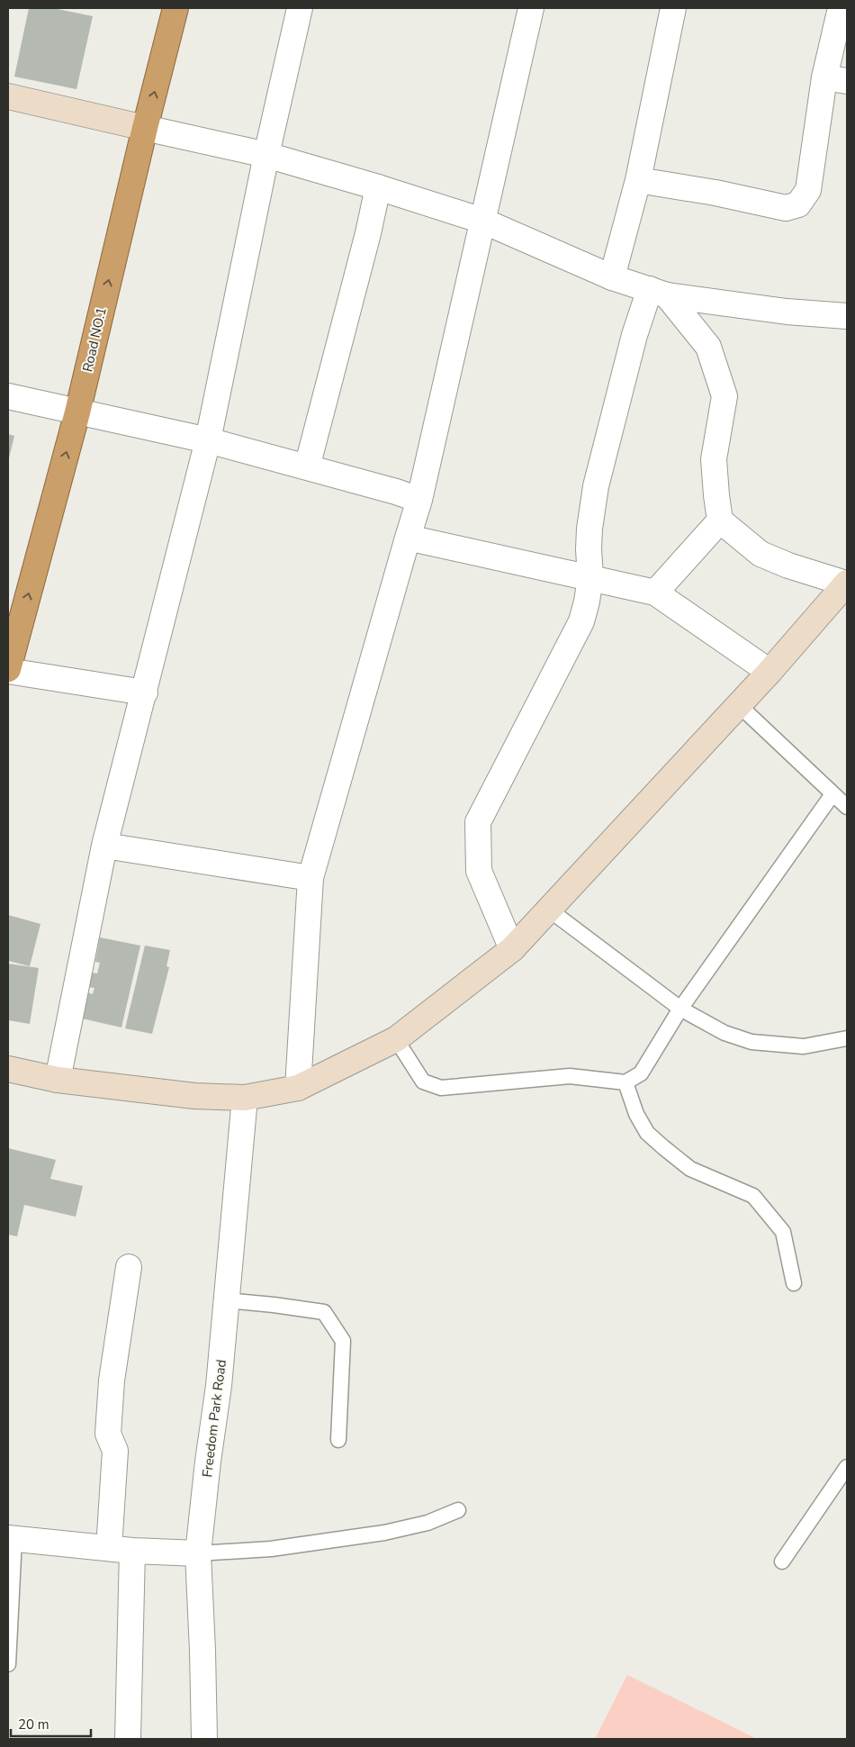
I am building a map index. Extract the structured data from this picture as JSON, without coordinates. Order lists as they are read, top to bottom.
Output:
{
  "streets": {
    "highway": ["Road NO.1"],
    "street": ["Freedom Park Road"]
  },
  "one_way": ["Road NO.1"],
  "scale_bar": "20 m"
}
